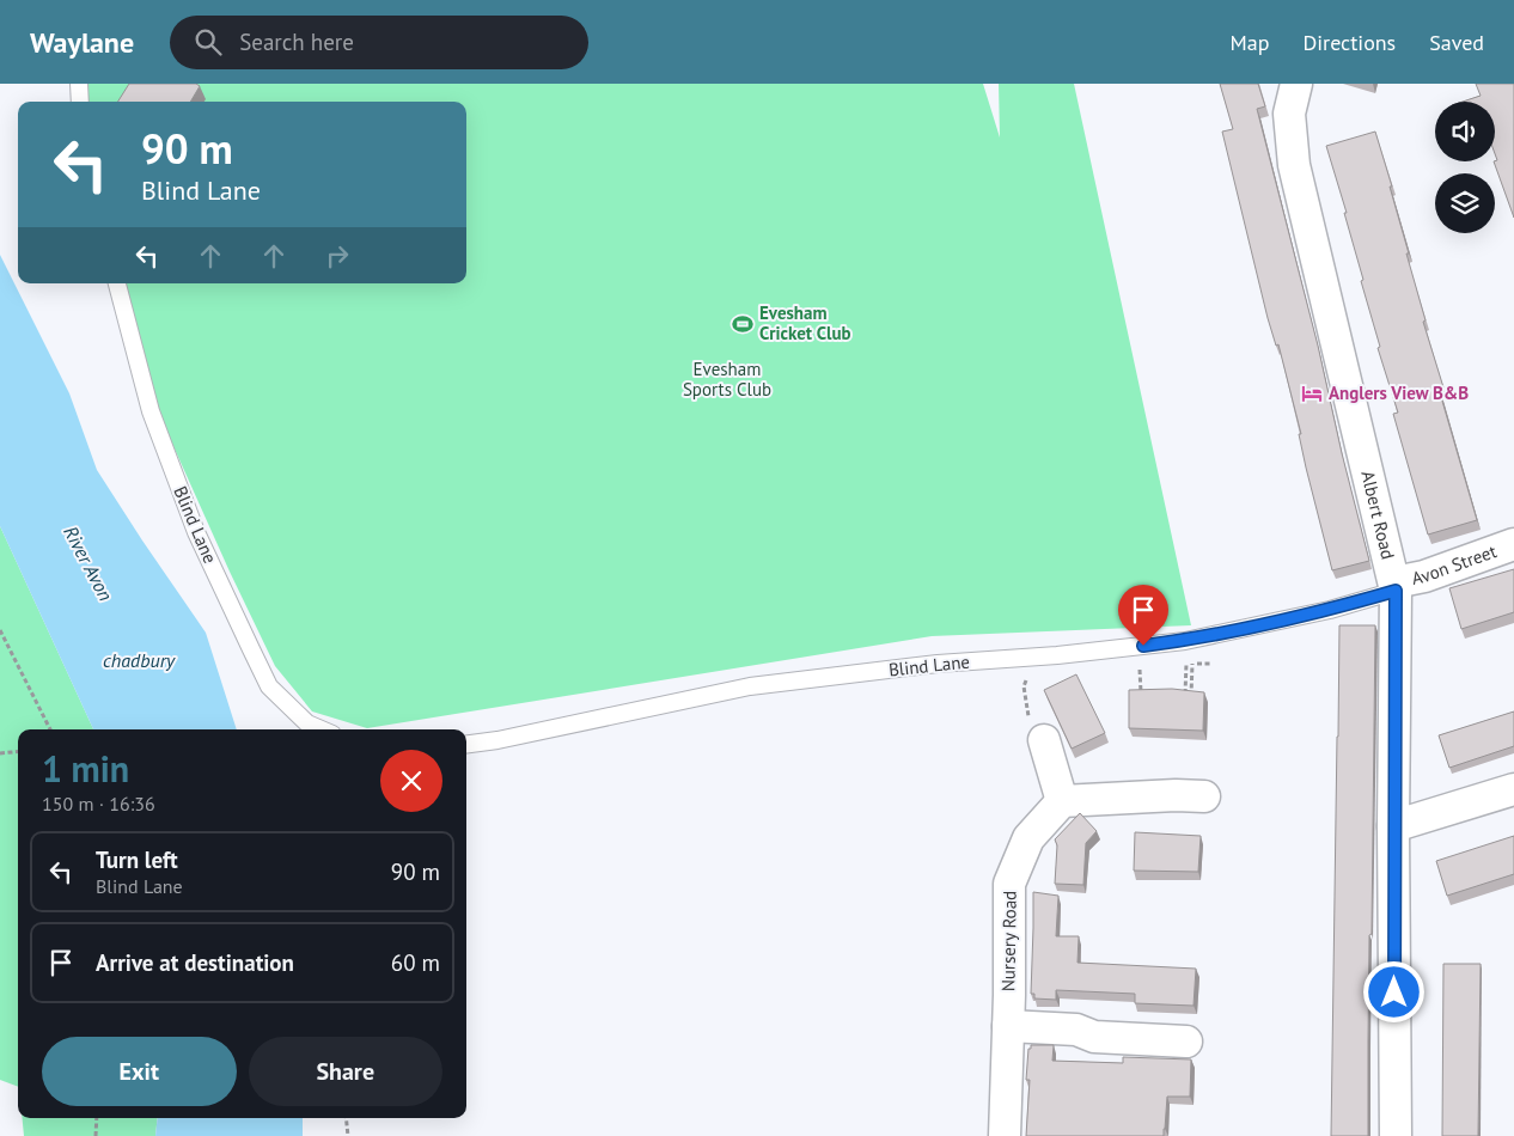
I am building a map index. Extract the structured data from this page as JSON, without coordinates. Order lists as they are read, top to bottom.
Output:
{
  "streets": {
    "street": ["Albert Road", "Avon Street", "Nursery Road"],
    "lane": ["Blind Lane"]
  },
  "crossings": [
    ["Albert Road", "Blind Lane"],
    ["Albert Road", "Avon Street"],
    ["Blind Lane", "Avon Street"]
  ],
  "water": ["River Avon", "chadbury"],
  "parks": ["Evesham Sports Club"],
  "places": {
    "sports": ["Evesham Cricket Club"],
    "hotel": ["Anglers View B&B"]
  },
  "page": {
    "header": "Waylane",
    "search": "Search here",
    "nav": ["Map", "Directions", "Saved"],
    "turn": ["90 m", "Blind Lane"],
    "heading": ["1 min", "150 m · 16:36"],
    "list": [
      {
        "name": "Turn left",
        "note": "Blind Lane",
        "value": "90 m"
      },
      {
        "name": "Arrive at destination",
        "value": "60 m"
      }
    ],
    "buttons": ["Exit", "Share"]
  }
}
